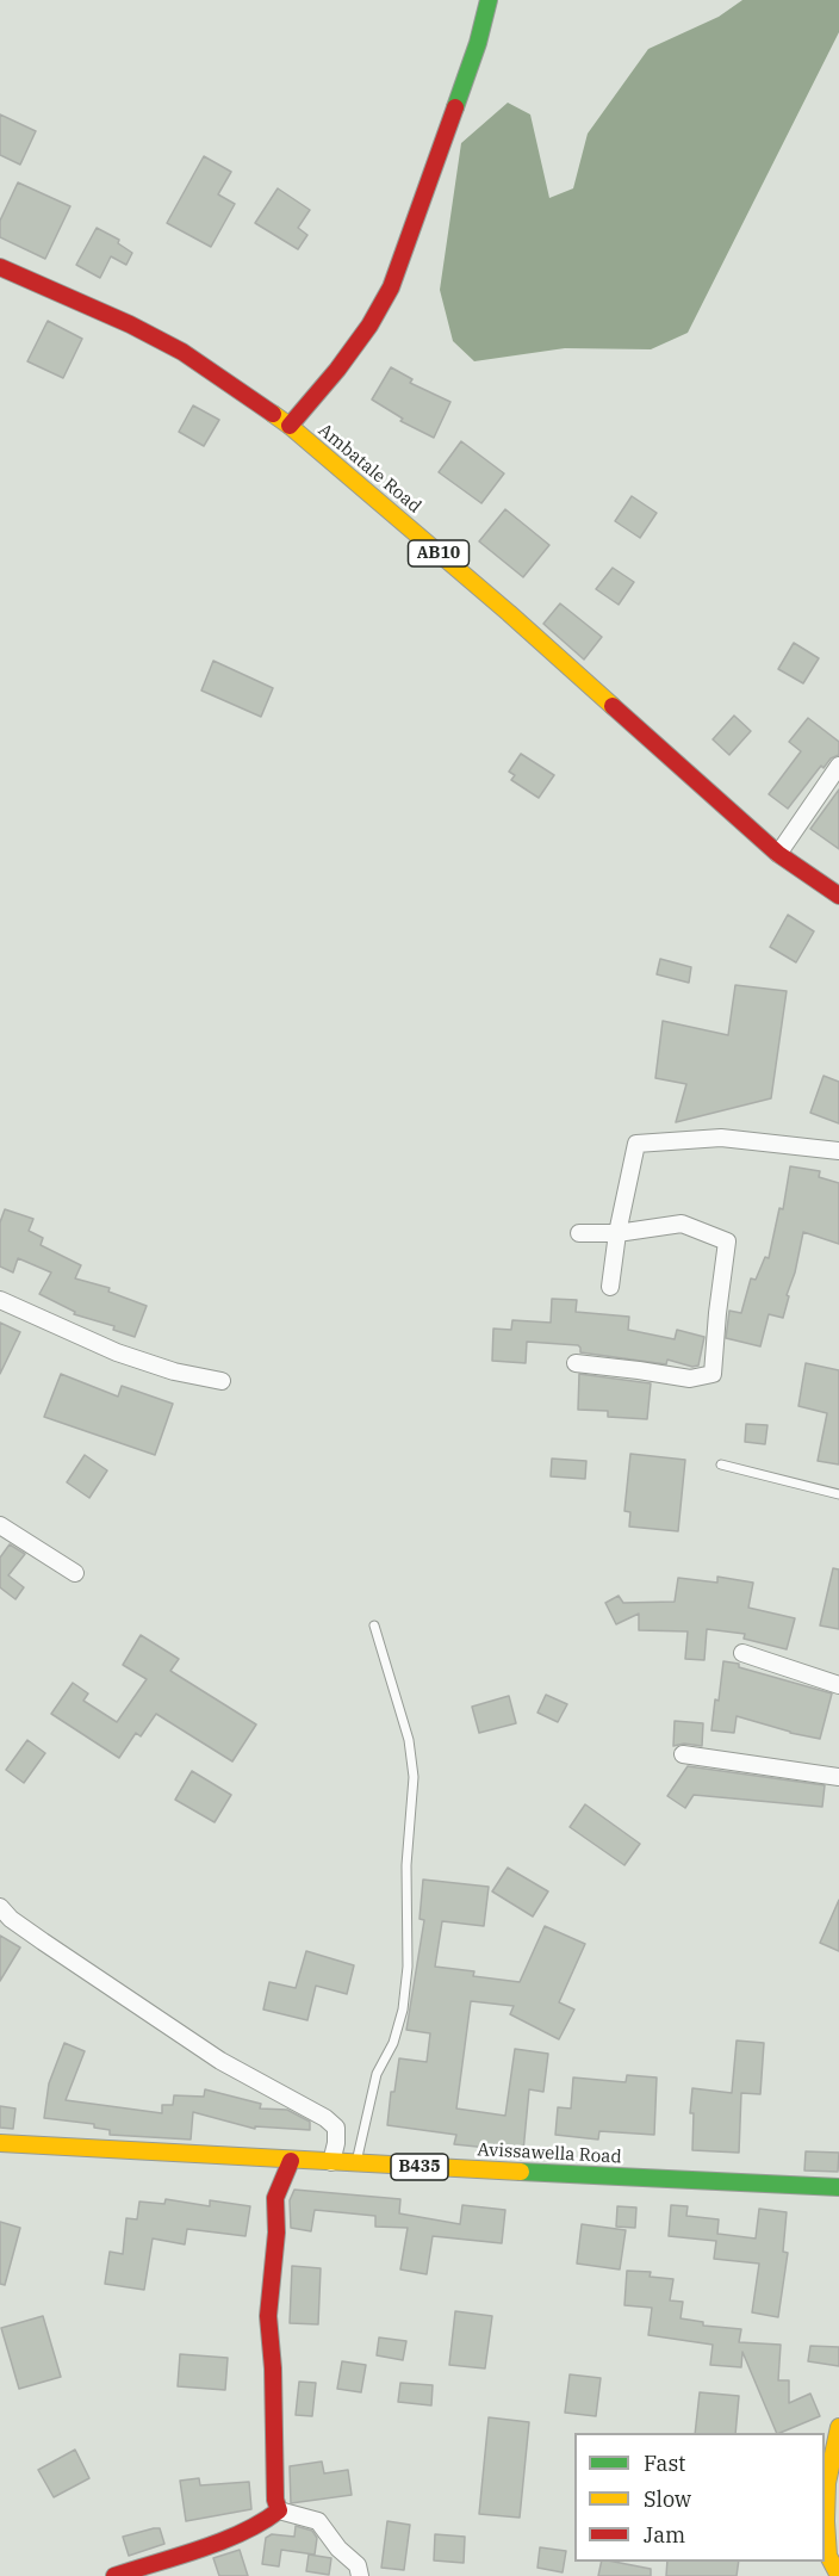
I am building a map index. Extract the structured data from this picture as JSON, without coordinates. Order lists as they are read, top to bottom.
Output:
{
  "streets": {
    "main road": [
      "Ambatale Road",
      "AB10",
      "Avissawella Road",
      "B435"
    ]
  },
  "legend": ["Fast", "Slow", "Jam"]
}
